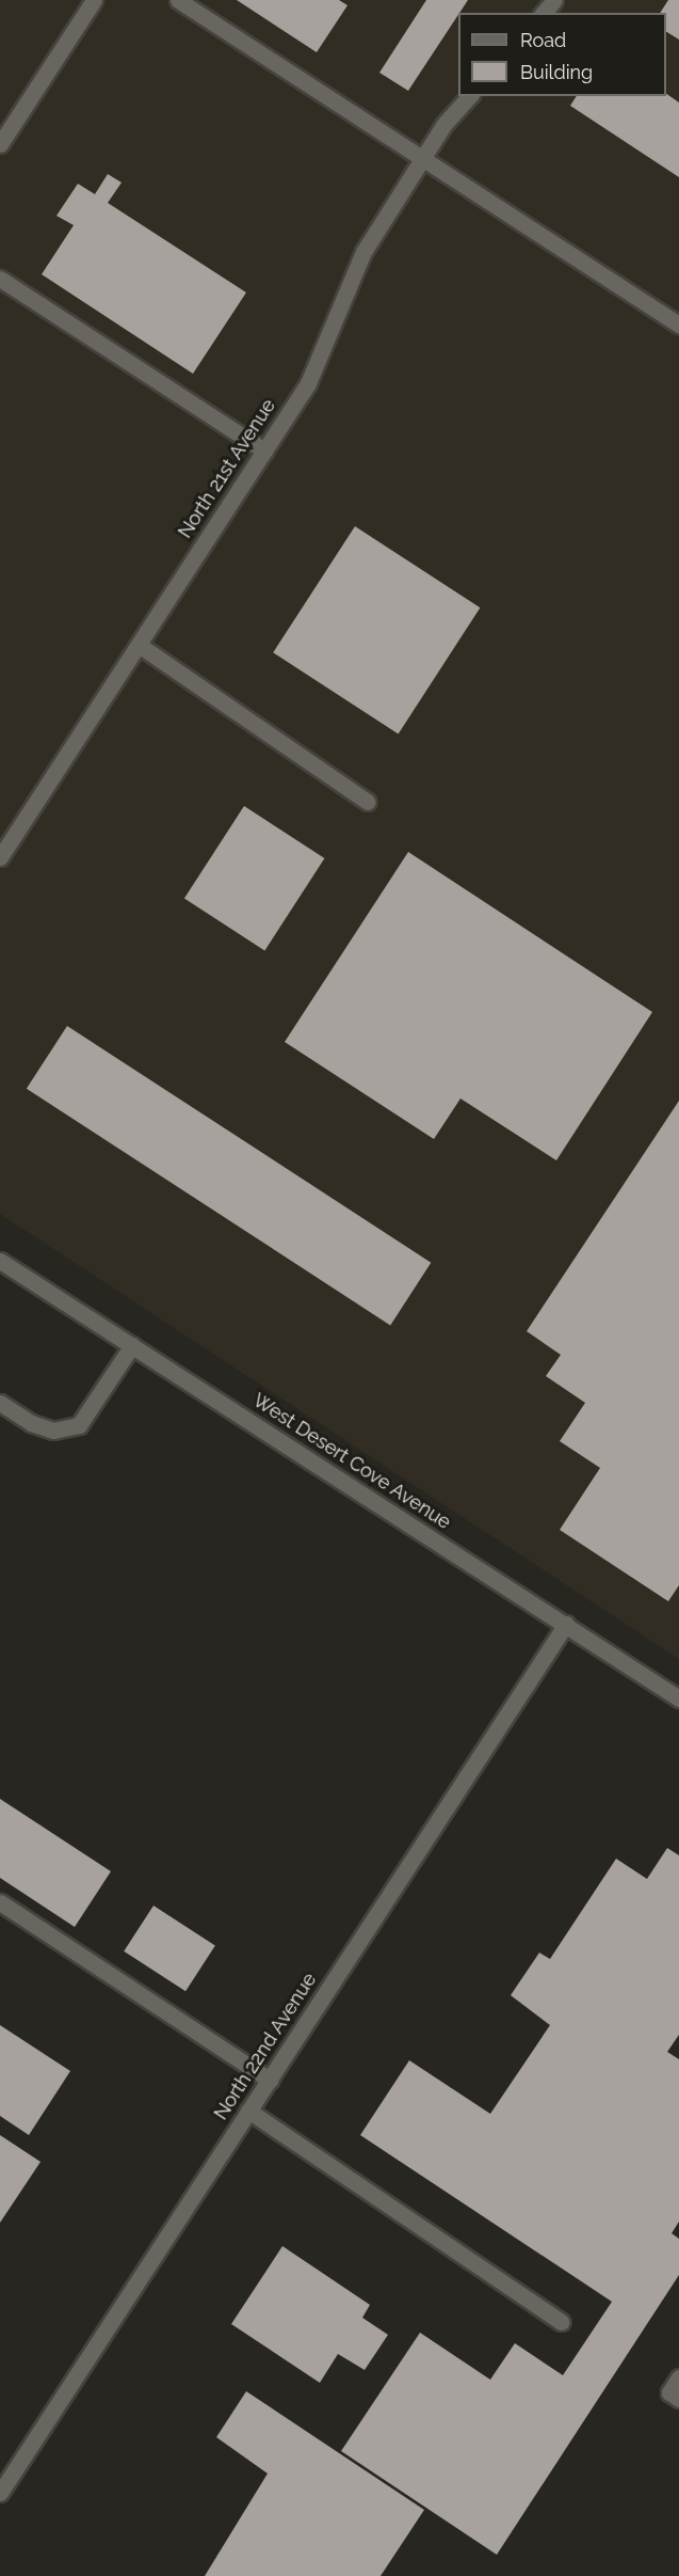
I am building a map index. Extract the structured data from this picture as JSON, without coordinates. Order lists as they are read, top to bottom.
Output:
{
  "streets": {
    "street": ["North 21st Avenue", "West Desert Cove Avenue", "North 22nd Avenue"]
  },
  "crossings": [
    ["West Desert Cove Avenue", "North 22nd Avenue"]
  ],
  "legend": ["Road", "Building"]
}
